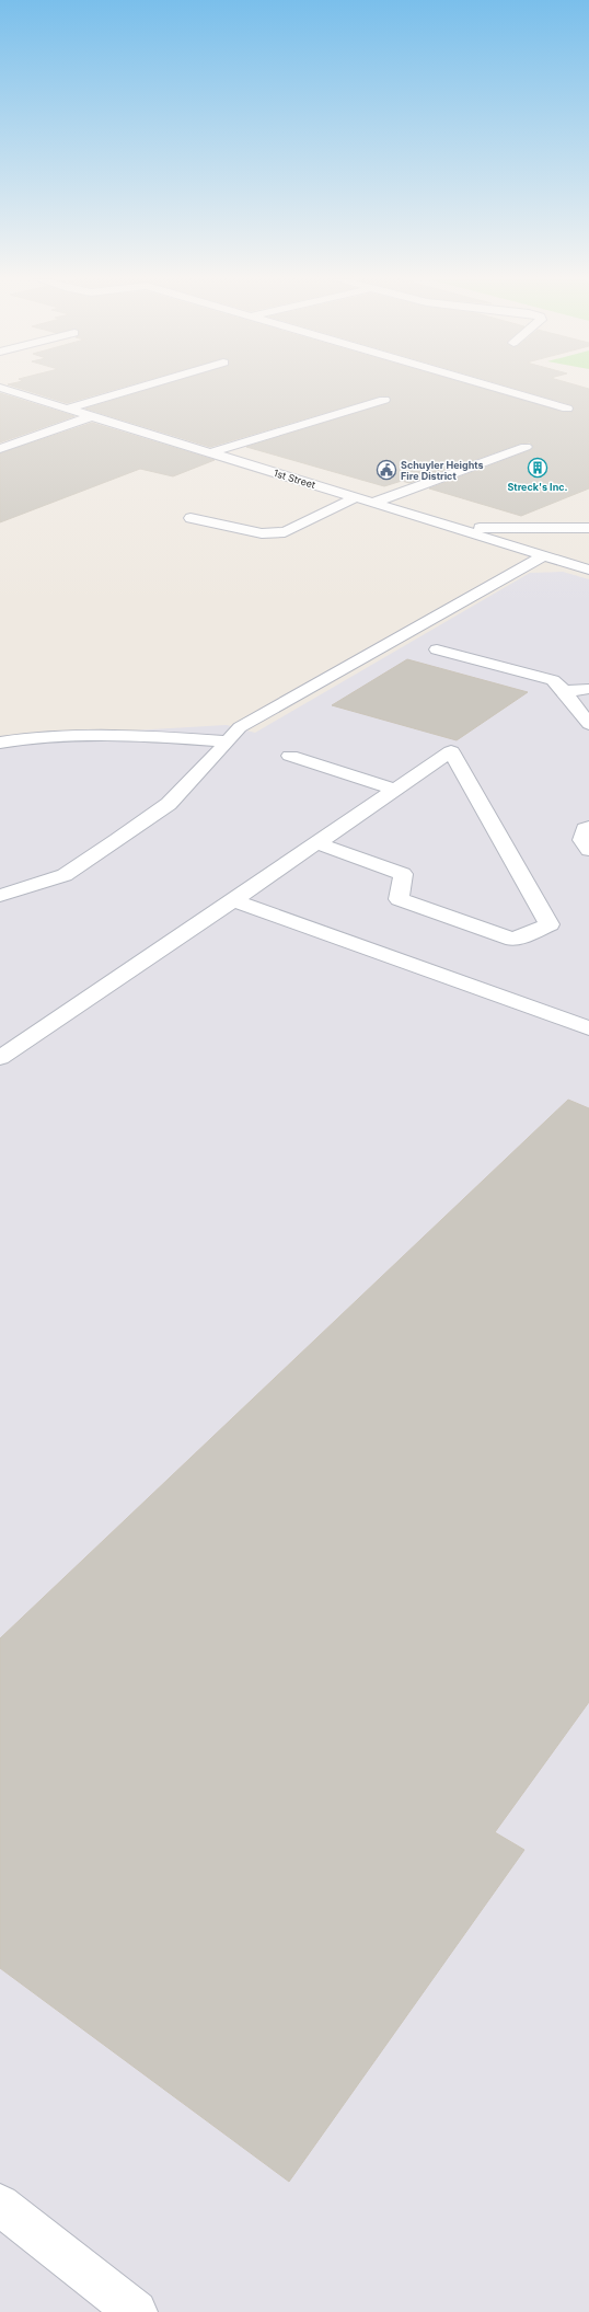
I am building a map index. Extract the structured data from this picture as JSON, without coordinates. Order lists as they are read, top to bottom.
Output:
{
  "streets": {
    "street": ["1st Street"]
  },
  "places": {
    "building": ["Streck's Inc."],
    "public building": ["Schuyler Heights Fire District"]
  }
}
